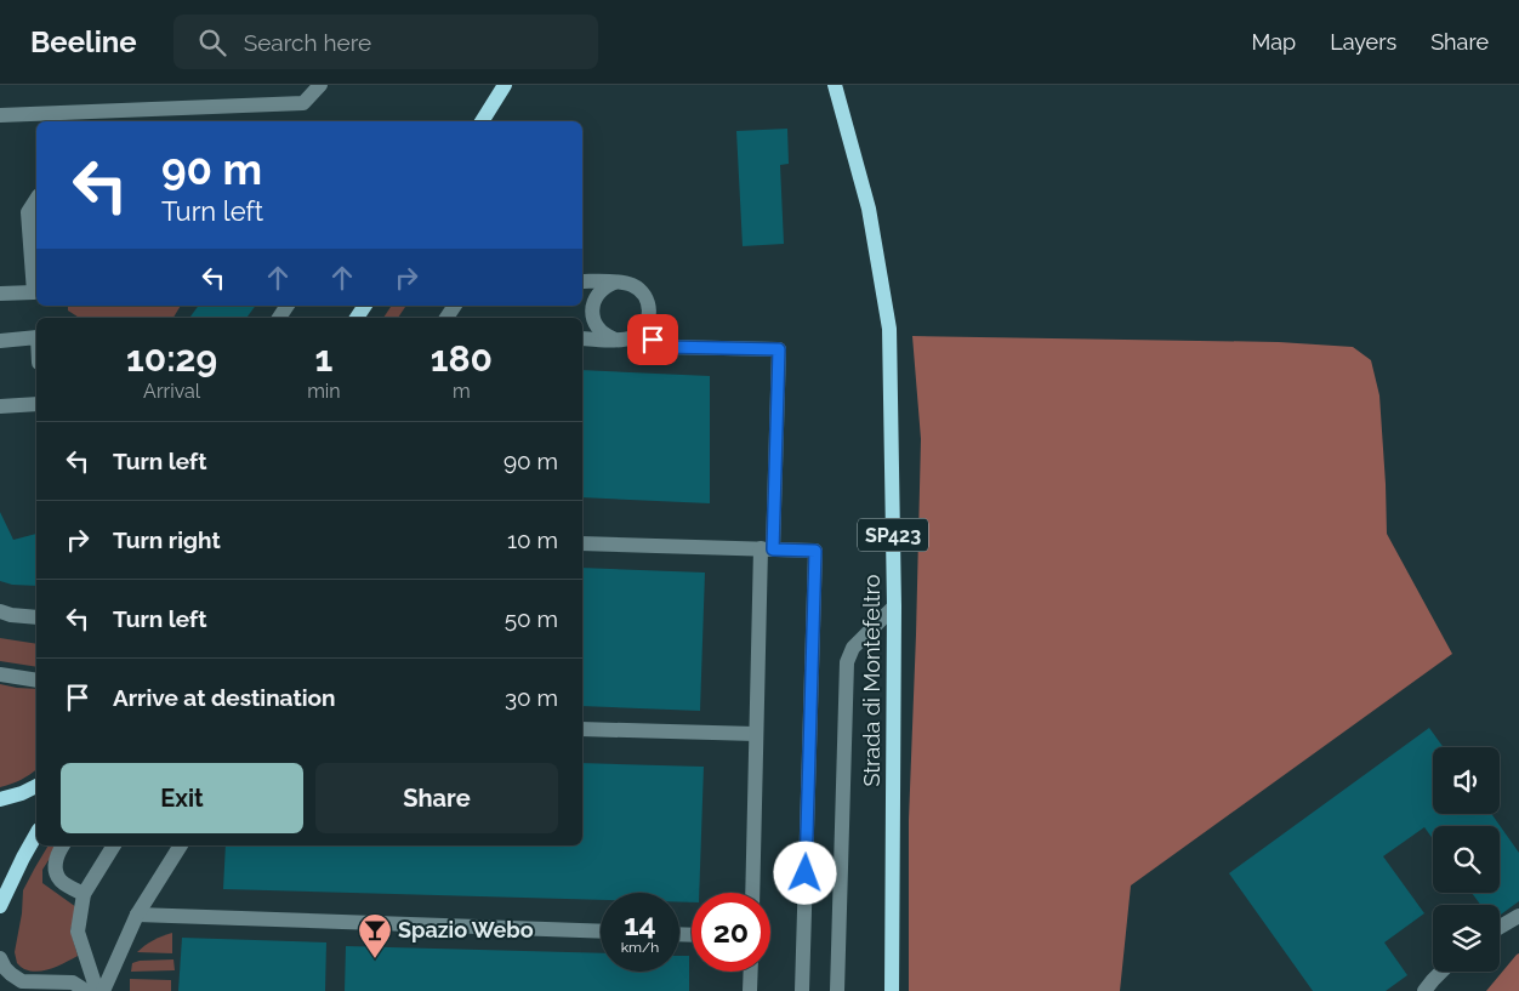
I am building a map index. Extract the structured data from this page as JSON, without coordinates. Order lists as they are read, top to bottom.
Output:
{
  "streets": {
    "main road": ["SP423", "Strada di Montefeltro"]
  },
  "places": {
    "bar": ["Spazio Webo"]
  },
  "page": {
    "header": "Beeline",
    "search": "Search here",
    "nav": ["Map", "Layers", "Share"],
    "turn": ["90 m", "Turn left"],
    "eta": [
      "10:29",
      "Arrival",
      "1",
      "min",
      "180",
      "m"
    ],
    "list": [
      {
        "name": "Turn left",
        "value": "90 m"
      },
      {
        "name": "Turn right",
        "value": "10 m"
      },
      {
        "name": "Turn left",
        "value": "50 m"
      },
      {
        "name": "Arrive at destination",
        "value": "30 m"
      }
    ],
    "buttons": ["Exit", "Share"],
    "speed": "14 km/h",
    "limit": "20"
  }
}
